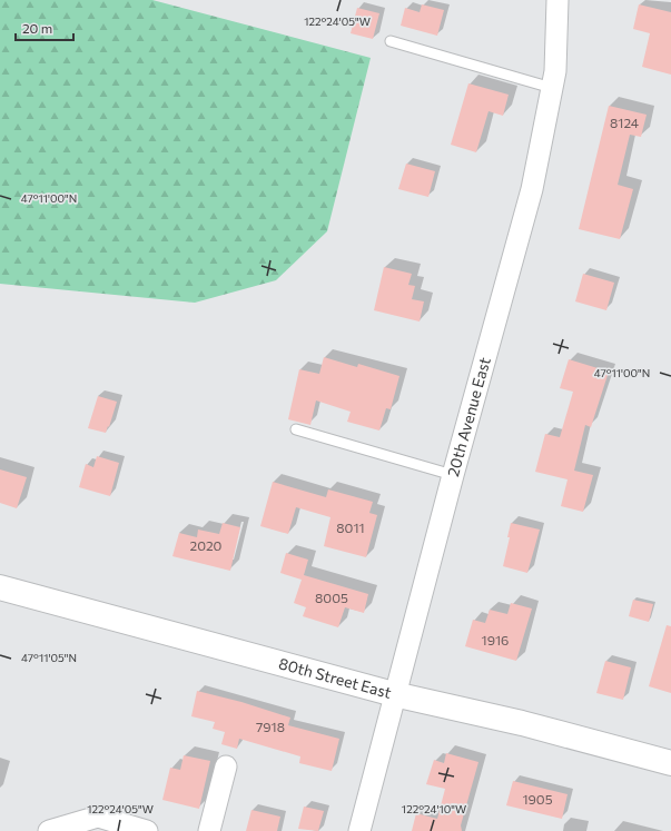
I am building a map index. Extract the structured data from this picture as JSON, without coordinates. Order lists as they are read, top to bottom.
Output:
{
  "streets": {
    "street": ["20th Avenue East", "80th Street East"]
  },
  "crossings": [
    ["20th Avenue East", "80th Street East"]
  ],
  "house_numbers": [
    "8124",
    "8011",
    "2020",
    "8005",
    "1916",
    "7918",
    "1905"
  ],
  "scale_bar": "20 m",
  "coordinates": [
    "122°24'05\"W",
    "47°11'00\"N",
    "47°11'05\"N",
    "122°24'10\"W"
  ]
}
